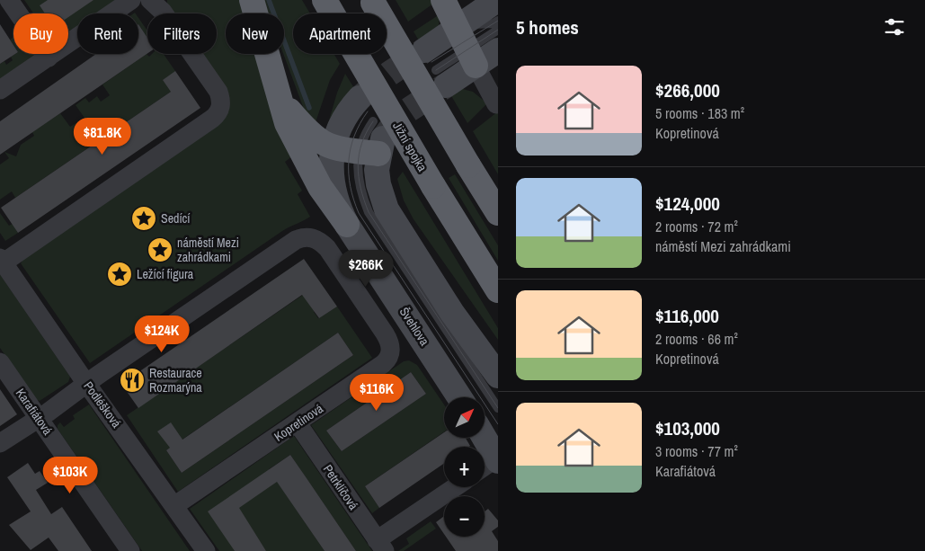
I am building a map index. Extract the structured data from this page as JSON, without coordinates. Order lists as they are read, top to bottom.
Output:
{
  "streets": {
    "highway": ["Jižní spojka"],
    "main road": ["Švehlova"],
    "street": [
      "Podléšková",
      "Karafiátová",
      "Kopretinová",
      "Petrklíčová"
    ]
  },
  "crossings": [
    ["Podléšková", "Kopretinová"],
    ["Kopretinová", "Petrklíčová"]
  ],
  "places": {
    "place": ["Sedící", "náměstí Mezi zahrádkami", "Ležící figura"],
    "restaurant": ["Restaurace Rozmarýna"]
  },
  "north": "top right",
  "page": {
    "heading": "5 homes",
    "chip": [
      "Buy",
      "Rent",
      "Filters",
      "New",
      "Apartment"
    ],
    "list": [
      {
        "name": "$266,000",
        "note": "5 rooms · 183 m² · Kopretinová"
      },
      {
        "name": "$124,000",
        "note": "2 rooms · 72 m² · náměstí Mezi zahrádkami"
      },
      {
        "name": "$116,000",
        "note": "2 rooms · 66 m² · Kopretinová"
      },
      {
        "name": "$103,000",
        "note": "3 rooms · 77 m² · Karafiátová"
      }
    ],
    "price": [
      "$81.8K",
      "$266K",
      "$124K",
      "$116K",
      "$103K"
    ],
    "map_buttons": ["+", "−"]
  }
}
